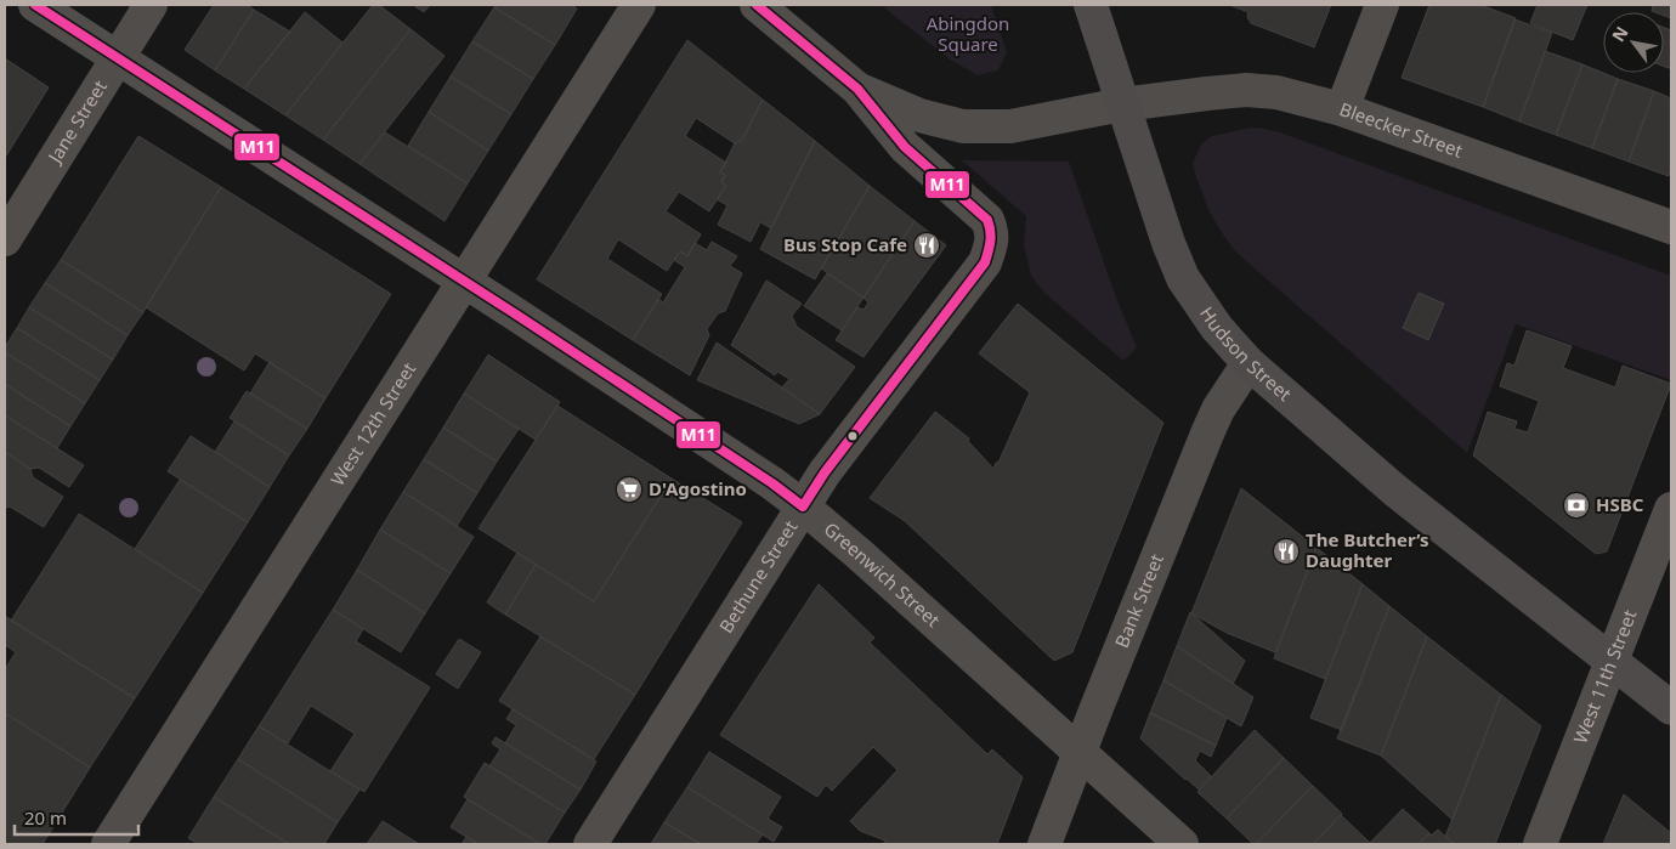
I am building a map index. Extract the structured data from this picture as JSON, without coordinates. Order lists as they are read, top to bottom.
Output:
{
  "streets": {
    "main road": ["Hudson Street"],
    "street": [
      "Jane Street",
      "Bleecker Street",
      "West 12th Street",
      "Greenwich Street",
      "Bethune Street",
      "Bank Street",
      "West 11th Street"
    ]
  },
  "crossings": [
    ["Jane Street", "Greenwich Street"],
    ["Bleecker Street", "Hudson Street"],
    ["Hudson Street", "Bank Street"],
    ["Hudson Street", "West 11th Street"],
    ["West 12th Street", "Greenwich Street"],
    ["Greenwich Street", "Bethune Street"],
    ["Greenwich Street", "Bank Street"]
  ],
  "parks": ["Abingdon Square"],
  "places": {
    "restaurant": ["Bus Stop Cafe", "The Butcher’s Daughter"],
    "supermarket": ["D'Agostino"],
    "bank": ["HSBC"]
  },
  "lines": ["transit line M11"],
  "scale_bar": "20 m",
  "north": "top left"
}
